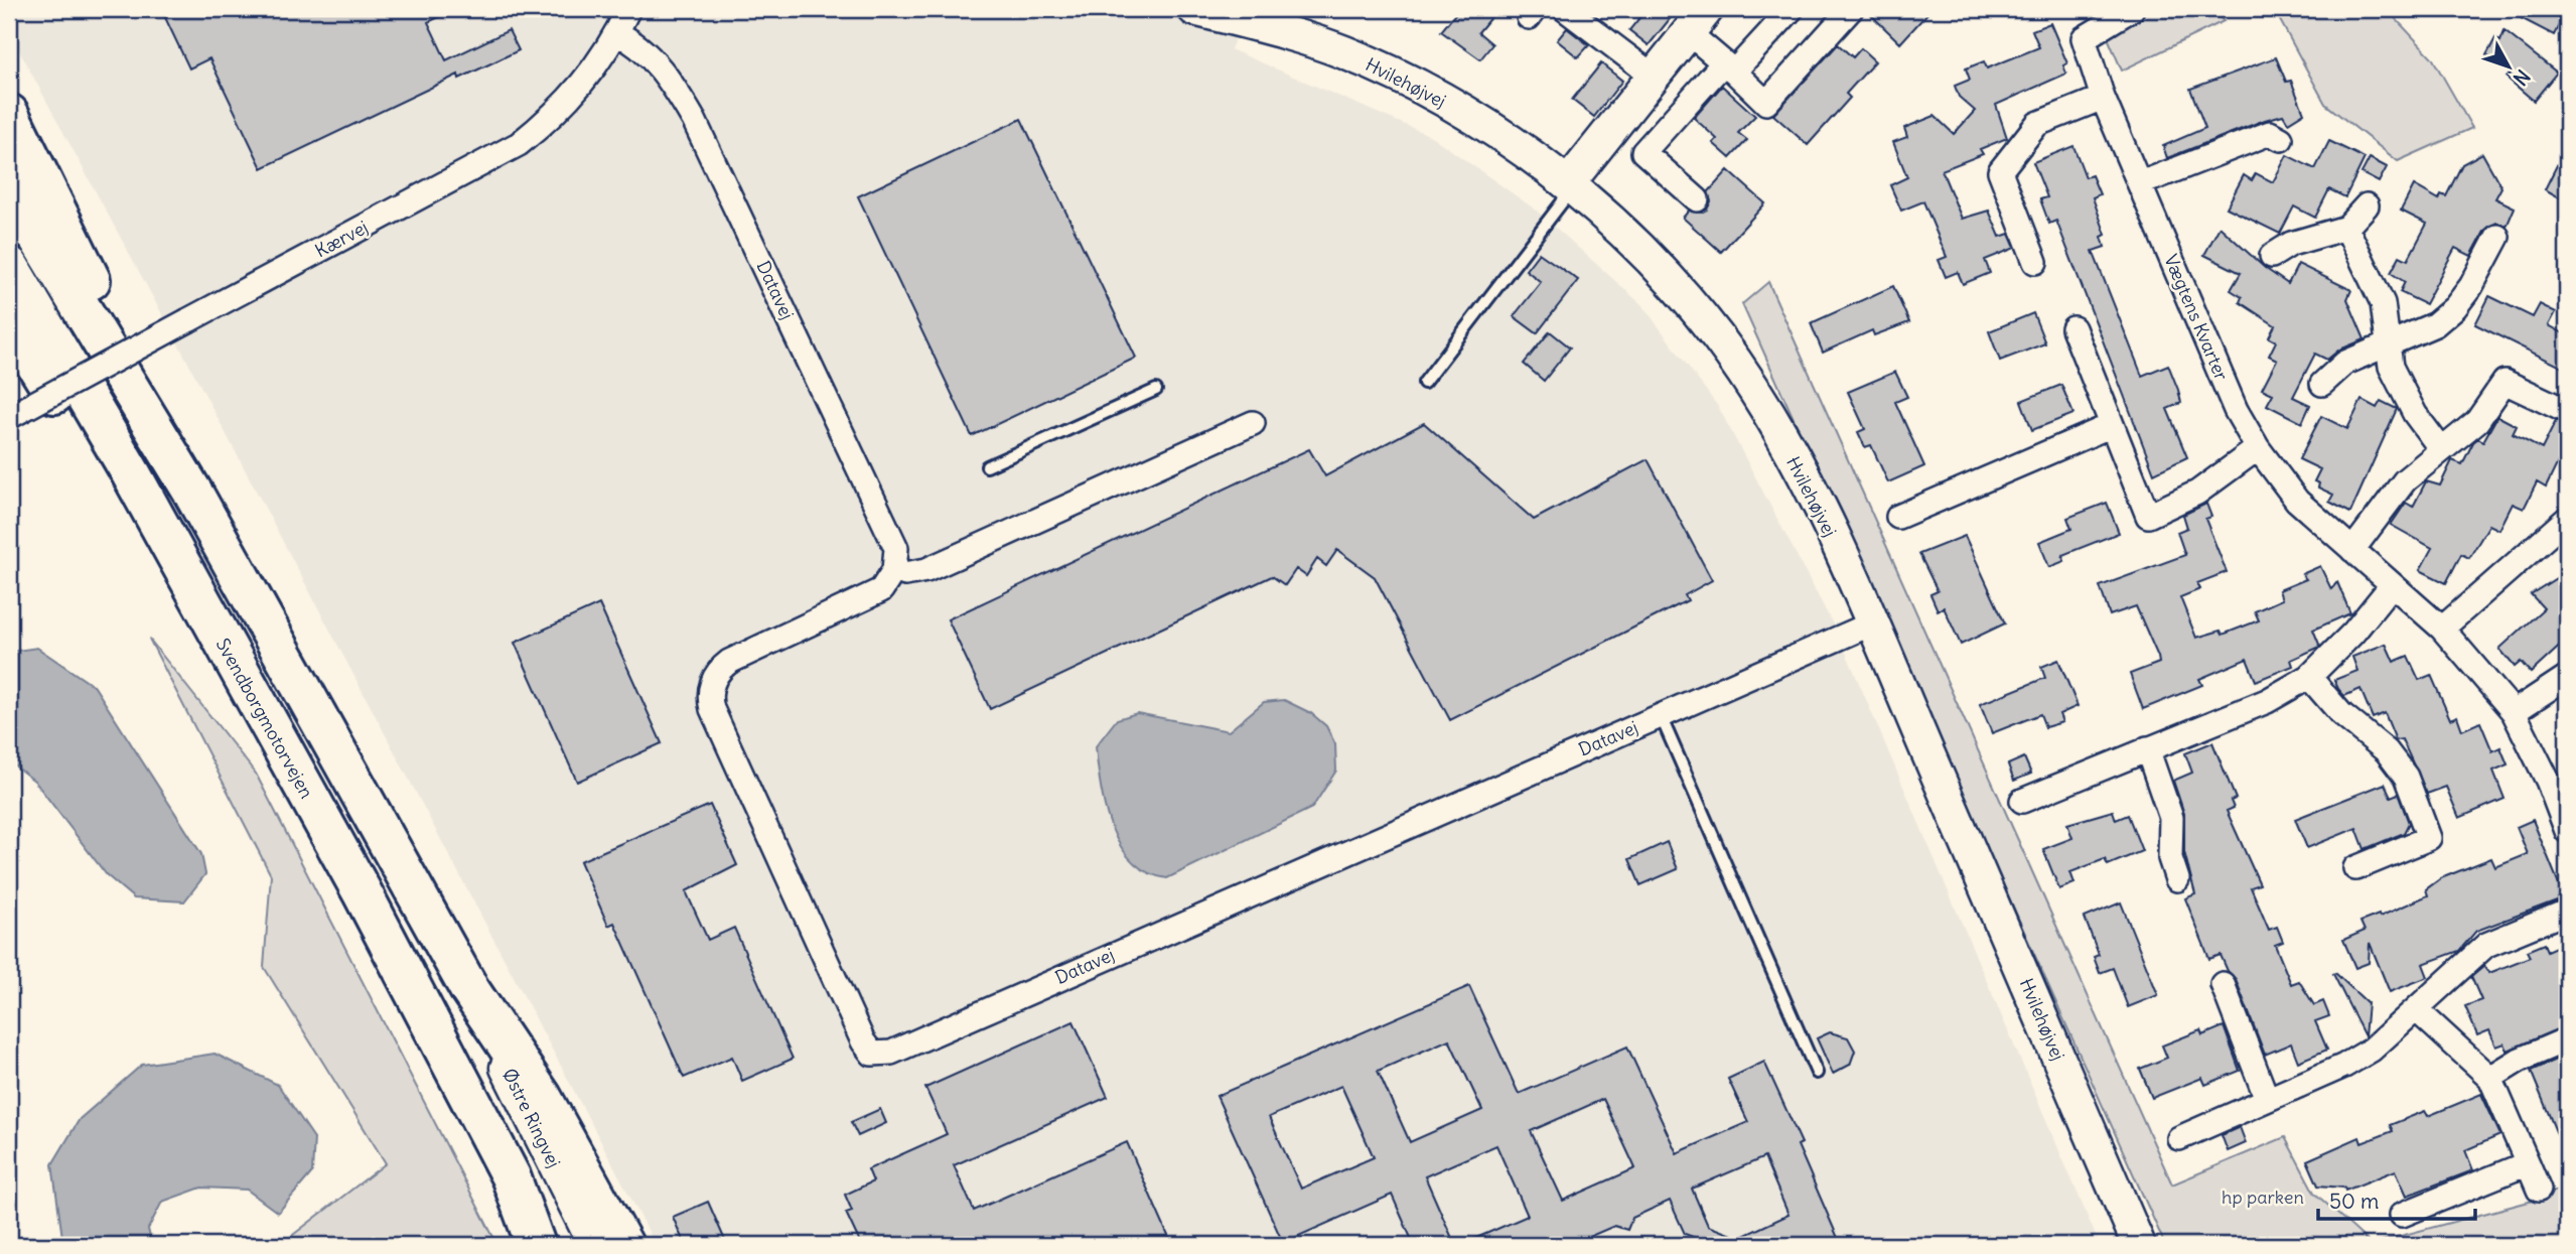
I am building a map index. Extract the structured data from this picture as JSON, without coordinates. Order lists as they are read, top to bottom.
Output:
{
  "streets": {
    "highway": ["Svendborgmotorvejen"],
    "street": [
      "Hvilehøjvej",
      "Kærvej",
      "Datavej",
      "Vægtens Kvarter",
      "Østre Ringvej"
    ]
  },
  "crossings": [
    ["Hvilehøjvej", "Datavej"],
    ["Kærvej", "Datavej"]
  ],
  "parks": ["hp parken"],
  "scale_bar": "50 m",
  "north": "bottom right"
}
